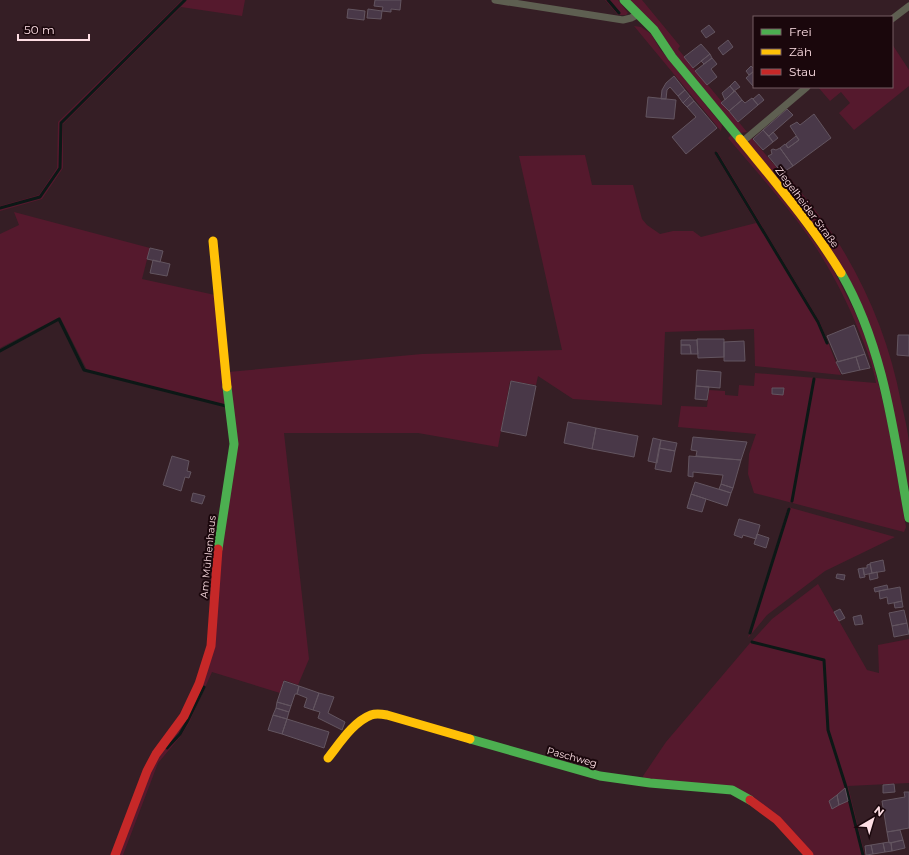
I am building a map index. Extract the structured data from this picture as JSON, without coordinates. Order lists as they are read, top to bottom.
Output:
{
  "streets": {
    "street": ["Ziegelheider Straße", "Am Mühlenhaus", "Paschweg"]
  },
  "legend": ["Frei", "Zäh", "Stau"],
  "scale_bar": "50 m",
  "north": "top right"
}
